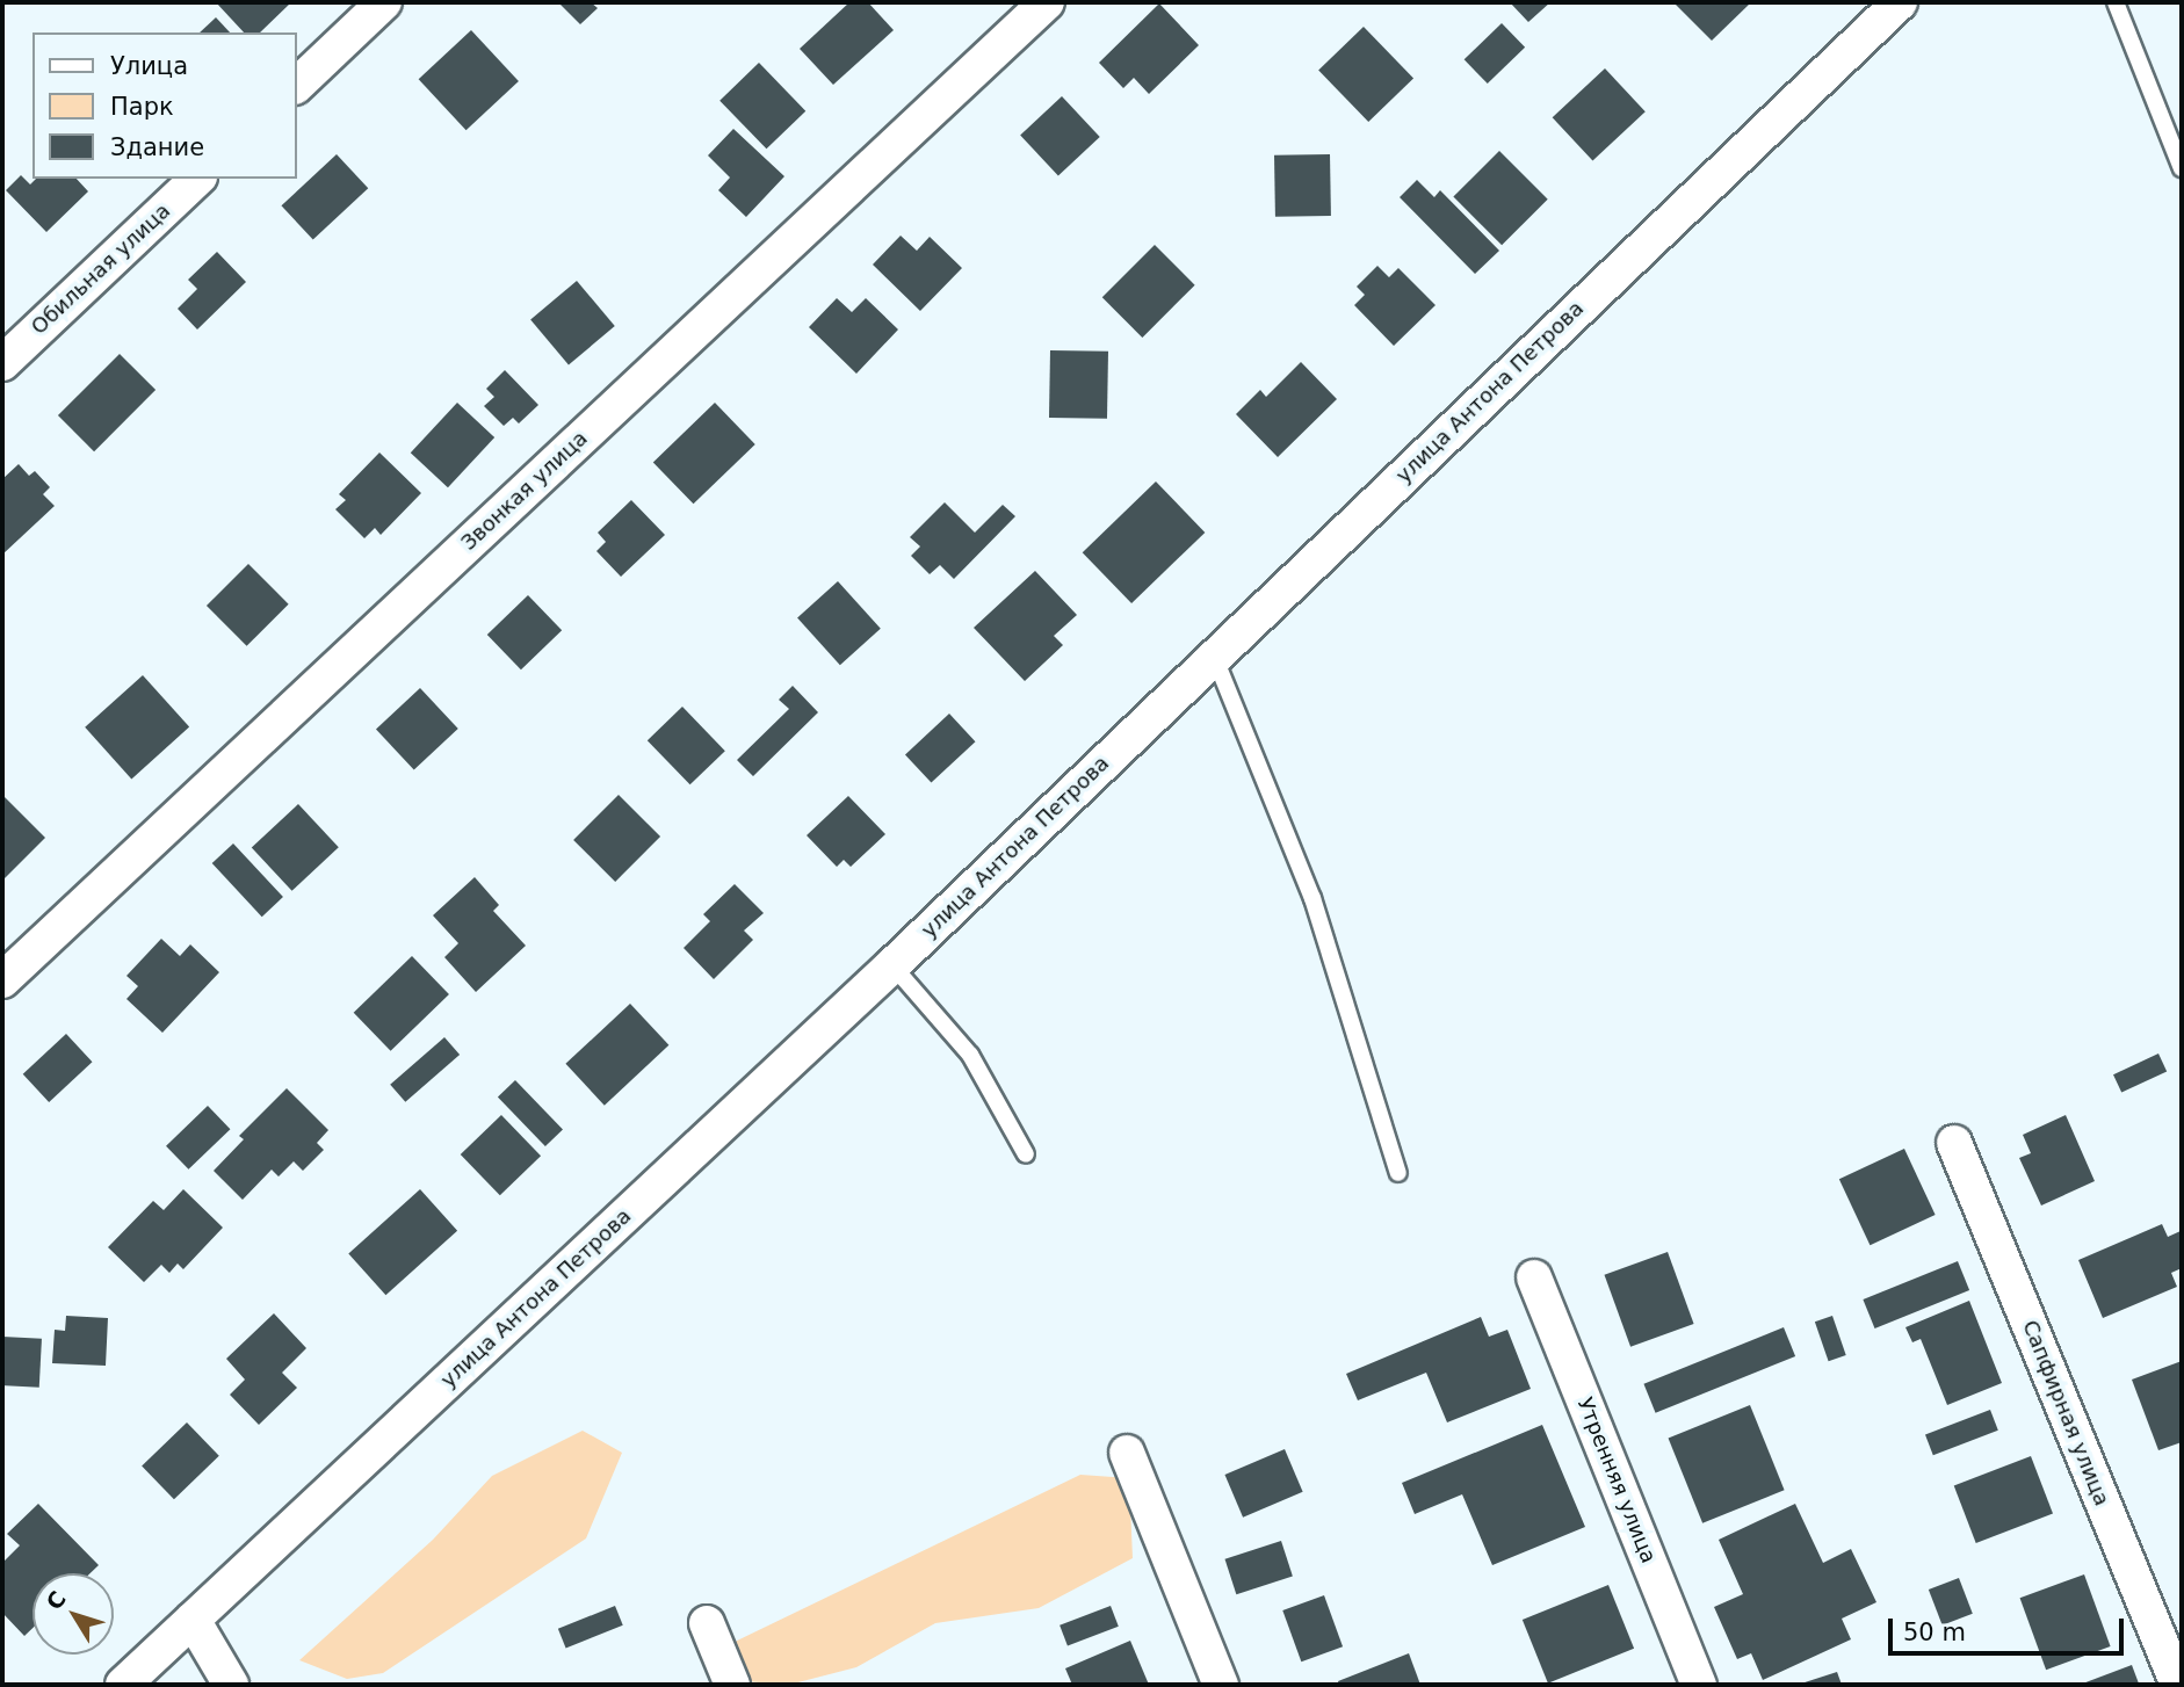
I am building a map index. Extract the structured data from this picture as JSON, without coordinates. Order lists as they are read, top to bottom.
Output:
{
  "streets": {
    "street": [
      "Обильная улица",
      "улица Антона Петрова",
      "Звонкая улица",
      "Сапфирная улица",
      "Утренняя улица"
    ]
  },
  "legend": ["Улица", "Парк", "Здание"],
  "scale_bar": "50 m",
  "north": "top left"
}
